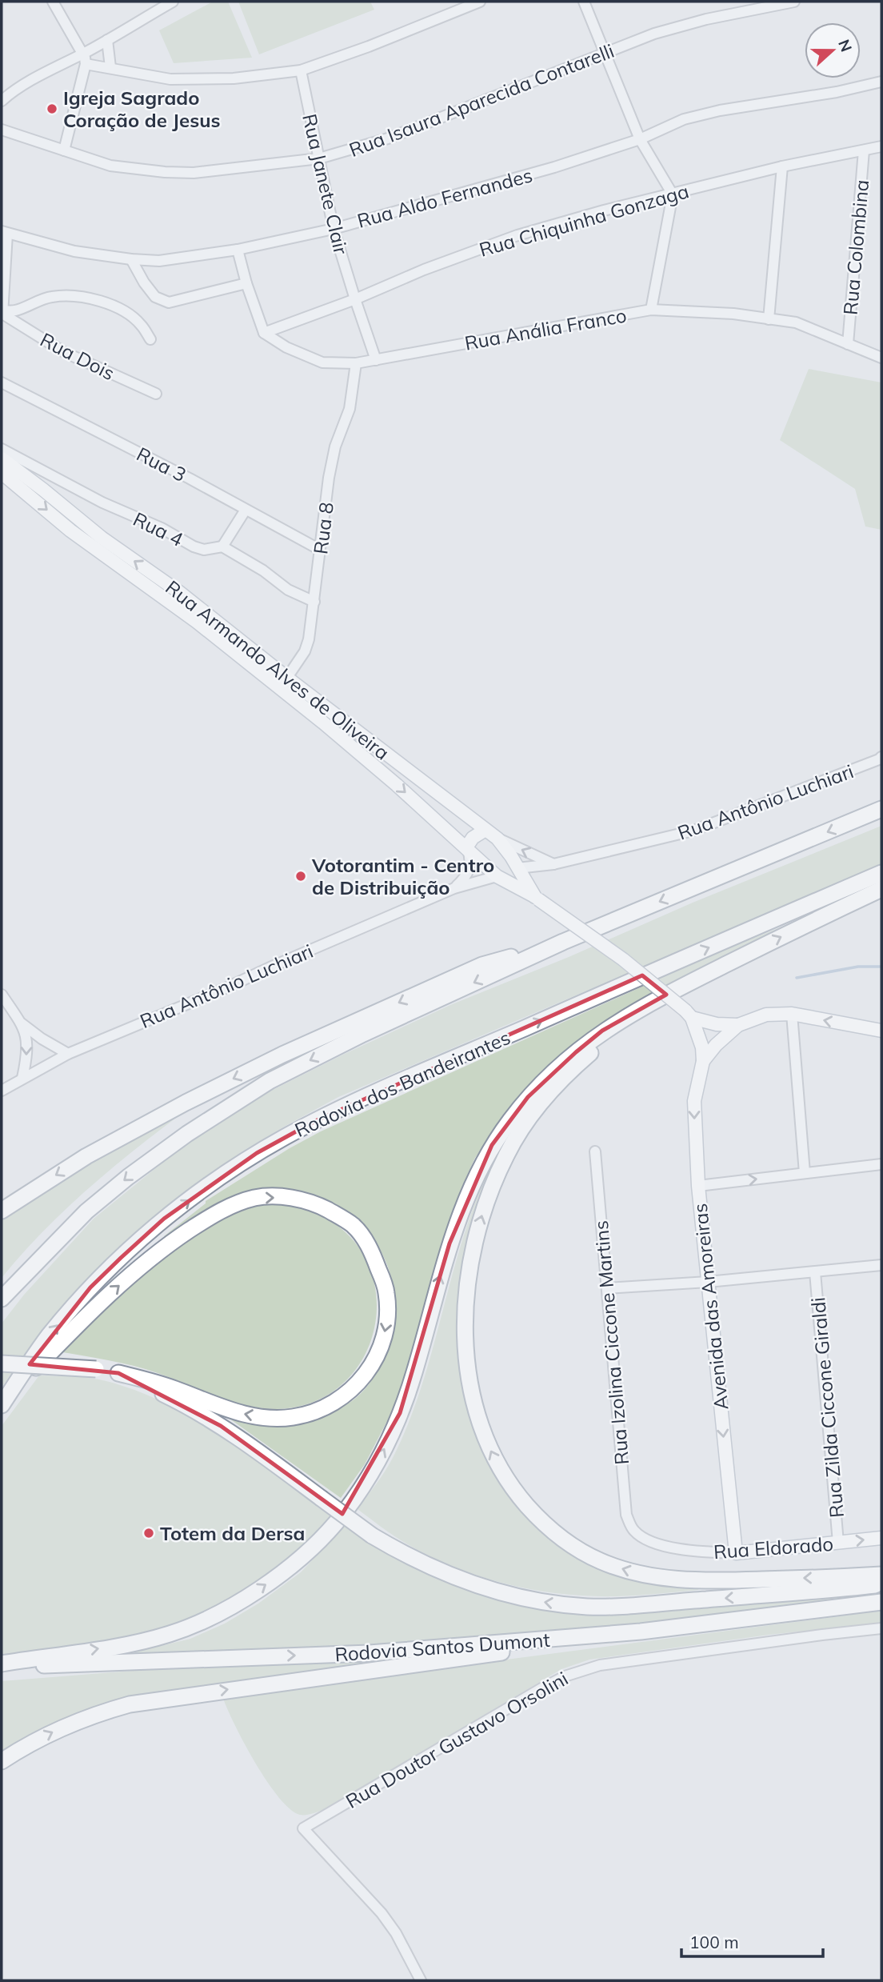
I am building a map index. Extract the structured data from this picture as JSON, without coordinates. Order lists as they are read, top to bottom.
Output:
{
  "streets": {
    "highway": ["Rodovia dos Bandeirantes", "Rodovia Santos Dumont"],
    "main road": ["Rua Armando Alves de Oliveira", "Avenida das Amoreiras", "Rua Eldorado"],
    "street": [
      "Rua Isaura Aparecida Contarelli",
      "Rua Janete Clair",
      "Rua Aldo Fernandes",
      "Rua Chiquinha Gonzaga",
      "Rua Colombina",
      "Rua Anália Franco",
      "Rua Dois",
      "Rua 3",
      "Rua 8",
      "Rua 4",
      "Rua Antônio Luchiari",
      "Rua Izolina Ciccone Martins",
      "Rua Zilda Ciccone Giraldi",
      "Rua Doutor Gustavo Orsolini"
    ]
  },
  "crossings": [
    ["Rua Isaura Aparecida Contarelli", "Rua Janete Clair"],
    ["Rua Janete Clair", "Rua Aldo Fernandes"],
    ["Rua Janete Clair", "Rua Chiquinha Gonzaga"],
    ["Rua Janete Clair", "Rua Anália Franco"],
    ["Rua Chiquinha Gonzaga", "Rua Colombina"],
    ["Rua Chiquinha Gonzaga", "Rua Anália Franco"],
    ["Rua Colombina", "Rua Anália Franco"],
    ["Rua Anália Franco", "Rua 8"],
    ["Rua 3", "Rua 8"],
    ["Rua 8", "Rua Armando Alves de Oliveira"],
    ["Rua Armando Alves de Oliveira", "Rua Antônio Luchiari"],
    ["Rua Armando Alves de Oliveira", "Avenida das Amoreiras"],
    ["Avenida das Amoreiras", "Rua Eldorado"],
    ["Rua Izolina Ciccone Martins", "Rua Eldorado"],
    ["Rua Zilda Ciccone Giraldi", "Rua Eldorado"]
  ],
  "places": ["Igreja Sagrado Coração de Jesus", "Votorantim - Centro de Distribuição", "Totem da Dersa"],
  "scale_bar": "100 m",
  "north": "right"
}
